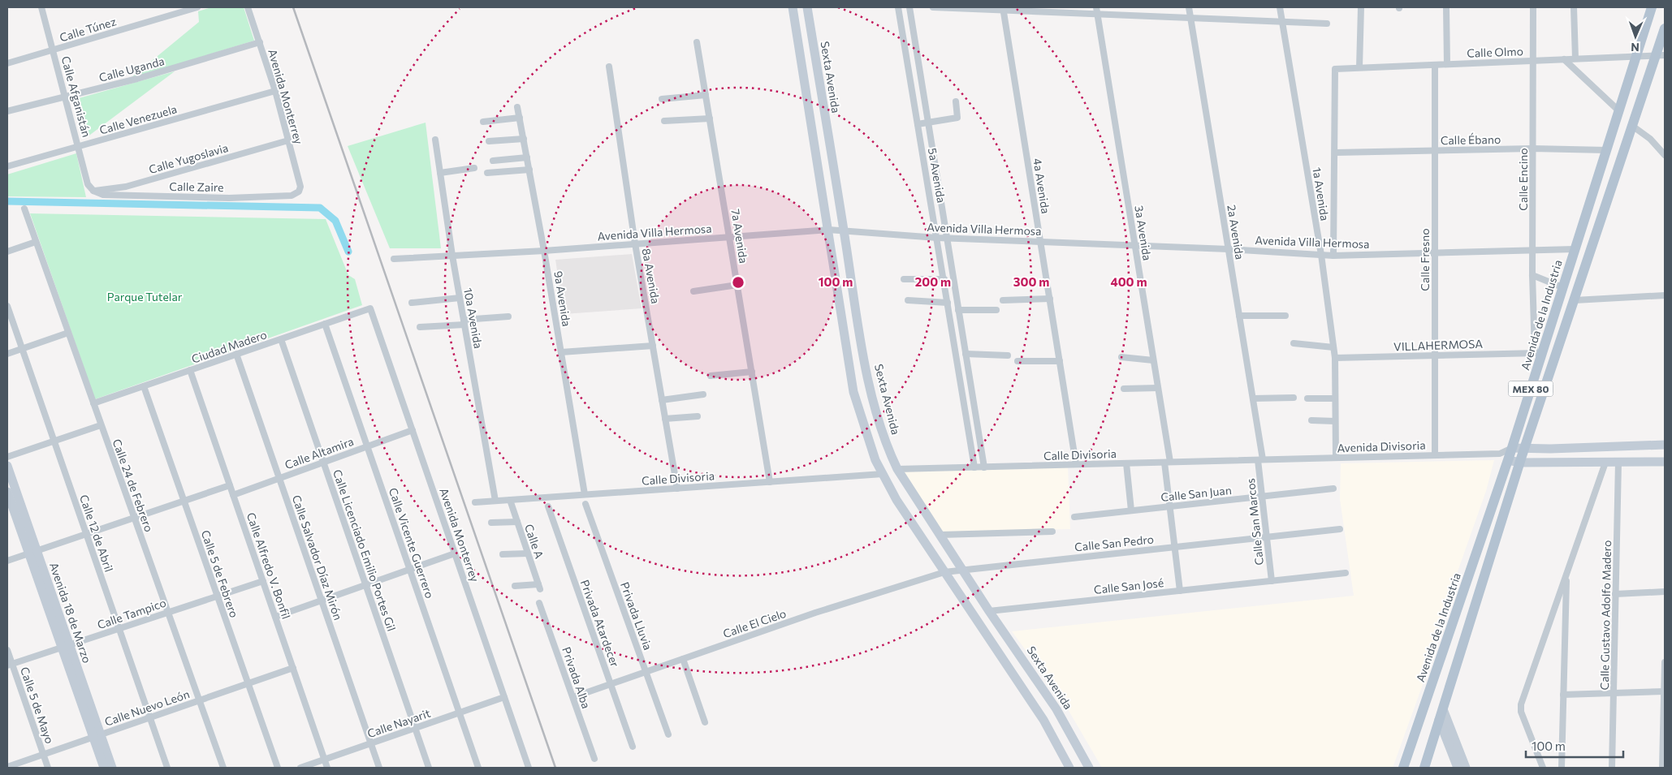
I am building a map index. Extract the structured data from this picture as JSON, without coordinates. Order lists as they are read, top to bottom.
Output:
{
  "streets": {
    "main road": [
      "Sexta Avenida",
      "Avenida de la Industria",
      "MEX 80",
      "Avenida 18 de Marzo"
    ],
    "street": [
      "Calle Túnez",
      "Calle Olmo",
      "Calle Uganda",
      "Calle Afganistán",
      "Avenida Monterrey",
      "Calle Venezuela",
      "Calle Ébano",
      "Calle Yugoslavia",
      "5a Avenida",
      "Calle Encino",
      "4a Avenida",
      "Calle Zaire",
      "1a Avenida",
      "Avenida Villa Hermosa",
      "2a Avenida",
      "3a Avenida",
      "7a Avenida",
      "Calle Fresno",
      "8a Avenida",
      "9a Avenida",
      "10a Avenida",
      "VILLAHERMOSA",
      "Ciudad Madero",
      "Avenida Divisoria",
      "Calle Altamira",
      "Calle Divisoria",
      "Calle 24 de Febrero",
      "Calle San Juan",
      "Calle San Marcos",
      "Calle 12 de Abril",
      "Calle A",
      "Calle Vicente Guerrero",
      "Calle San Pedro",
      "Calle Licenciado Emilio Portes Gil",
      "Calle Salvador Díaz Mirón",
      "Calle Alfredo V. Bonfil",
      "Calle 5 de Febrero",
      "Calle San José",
      "Calle Tampico",
      "Calle Gustavo Adolfo Madero",
      "Privada Lluvia",
      "Privada Atardecer",
      "Calle El Cielo",
      "Privada Alba",
      "Calle 5 de Mayo",
      "Calle Nuevo León",
      "Calle Nayarit"
    ]
  },
  "crossings": [
    ["Calle Túnez", "Calle Afganistán"],
    ["Calle Olmo", "Calle Ébano"],
    ["Calle Olmo", "Calle Encino"],
    ["Calle Olmo", "Calle Fresno"],
    ["Calle Olmo", "Avenida de la Industria"],
    ["Calle Olmo", "MEX 80"],
    ["Calle Uganda", "Calle Afganistán"],
    ["Calle Uganda", "Avenida Monterrey"],
    ["Sexta Avenida", "Avenida Villa Hermosa"],
    ["Sexta Avenida", "Calle Divisoria"],
    ["Sexta Avenida", "Calle San Pedro"],
    ["Sexta Avenida", "Calle San José"],
    ["Calle Afganistán", "Calle Venezuela"],
    ["Calle Afganistán", "Calle Yugoslavia"],
    ["Calle Afganistán", "Calle Zaire"],
    ["Avenida Monterrey", "Calle Venezuela"],
    ["Avenida Monterrey", "Calle Yugoslavia"],
    ["Avenida Monterrey", "Calle Zaire"],
    ["Avenida Monterrey", "Ciudad Madero"],
    ["Avenida Monterrey", "Calle Altamira"],
    ["Avenida Monterrey", "Calle Nayarit"],
    ["Calle Ébano", "Calle Encino"],
    ["Calle Ébano", "Calle Fresno"],
    ["Calle Ébano", "Avenida de la Industria"],
    ["Calle Yugoslavia", "Calle Zaire"],
    ["5a Avenida", "Avenida Villa Hermosa"],
    ["5a Avenida", "Calle Divisoria"],
    ["Calle Encino", "Avenida Villa Hermosa"],
    ["Calle Encino", "Avenida de la Industria"],
    ["Calle Encino", "VILLAHERMOSA"],
    ["4a Avenida", "Avenida Villa Hermosa"],
    ["4a Avenida", "Calle Divisoria"],
    ["1a Avenida", "Avenida Villa Hermosa"],
    ["1a Avenida", "VILLAHERMOSA"],
    ["1a Avenida", "Avenida Divisoria"],
    ["Avenida Villa Hermosa", "2a Avenida"],
    ["Avenida Villa Hermosa", "3a Avenida"],
    ["Avenida Villa Hermosa", "7a Avenida"],
    ["Avenida Villa Hermosa", "Calle Fresno"],
    ["Avenida Villa Hermosa", "8a Avenida"],
    ["Avenida Villa Hermosa", "9a Avenida"],
    ["Avenida Villa Hermosa", "Avenida de la Industria"],
    ["Avenida Villa Hermosa", "10a Avenida"],
    ["2a Avenida", "Avenida Divisoria"],
    ["2a Avenida", "Calle Divisoria"],
    ["2a Avenida", "Calle San Marcos"],
    ["3a Avenida", "Calle Divisoria"],
    ["3a Avenida", "Calle San Juan"],
    ["3a Avenida", "Calle San Pedro"],
    ["3a Avenida", "Calle San José"],
    ["7a Avenida", "Calle Divisoria"],
    ["Calle Fresno", "VILLAHERMOSA"],
    ["Calle Fresno", "Avenida Divisoria"],
    ["8a Avenida", "Calle Divisoria"],
    ["9a Avenida", "Calle Divisoria"],
    ["Avenida de la Industria", "VILLAHERMOSA"],
    ["Avenida de la Industria", "Avenida Divisoria"],
    ["10a Avenida", "Calle Divisoria"],
    ["Ciudad Madero", "Calle 24 de Febrero"],
    ["Ciudad Madero", "Calle Vicente Guerrero"],
    ["Ciudad Madero", "Calle Licenciado Emilio Portes Gil"],
    ["Ciudad Madero", "Calle Salvador Díaz Mirón"],
    ["Ciudad Madero", "Calle Alfredo V. Bonfil"],
    ["Ciudad Madero", "Calle 5 de Febrero"],
    ["Avenida Divisoria", "Calle Divisoria"],
    ["Avenida Divisoria", "Calle San Marcos"],
    ["Calle Altamira", "Calle Vicente Guerrero"],
    ["Calle Altamira", "Calle Licenciado Emilio Portes Gil"],
    ["Calle Altamira", "Calle Salvador Díaz Mirón"],
    ["Calle Altamira", "Calle Alfredo V. Bonfil"],
    ["Calle Divisoria", "Calle San Marcos"],
    ["Calle Divisoria", "Calle A"],
    ["Calle 24 de Febrero", "Calle Tampico"],
    ["Calle 24 de Febrero", "Calle Nuevo León"],
    ["Calle San Juan", "Calle San Marcos"],
    ["Calle San Marcos", "Calle San Pedro"],
    ["Calle San Marcos", "Calle San José"],
    ["Calle 12 de Abril", "Calle Tampico"],
    ["Calle 12 de Abril", "Calle Nuevo León"],
    ["Calle Vicente Guerrero", "Calle Nayarit"],
    ["Calle San Pedro", "Calle El Cielo"],
    ["Calle Licenciado Emilio Portes Gil", "Calle Nayarit"],
    ["Calle Salvador Díaz Mirón", "Calle Nayarit"],
    ["Calle Alfredo V. Bonfil", "Calle Tampico"],
    ["Calle Alfredo V. Bonfil", "Calle Nuevo León"],
    ["Calle Alfredo V. Bonfil", "Calle Nayarit"],
    ["Calle 5 de Febrero", "Calle Tampico"],
    ["Calle 5 de Febrero", "Calle Nuevo León"],
    ["Avenida 18 de Marzo", "Calle Tampico"],
    ["Avenida 18 de Marzo", "Calle Nuevo León"],
    ["Calle Tampico", "Calle 5 de Mayo"],
    ["Privada Lluvia", "Calle El Cielo"],
    ["Privada Atardecer", "Calle El Cielo"],
    ["Calle El Cielo", "Privada Alba"],
    ["Calle 5 de Mayo", "Calle Nuevo León"]
  ],
  "parks": ["Parque Tutelar"],
  "scale_bar": "100 m",
  "north": "bottom",
  "rings": [
    "100 m",
    "200 m",
    "300 m",
    "400 m"
  ]
}
